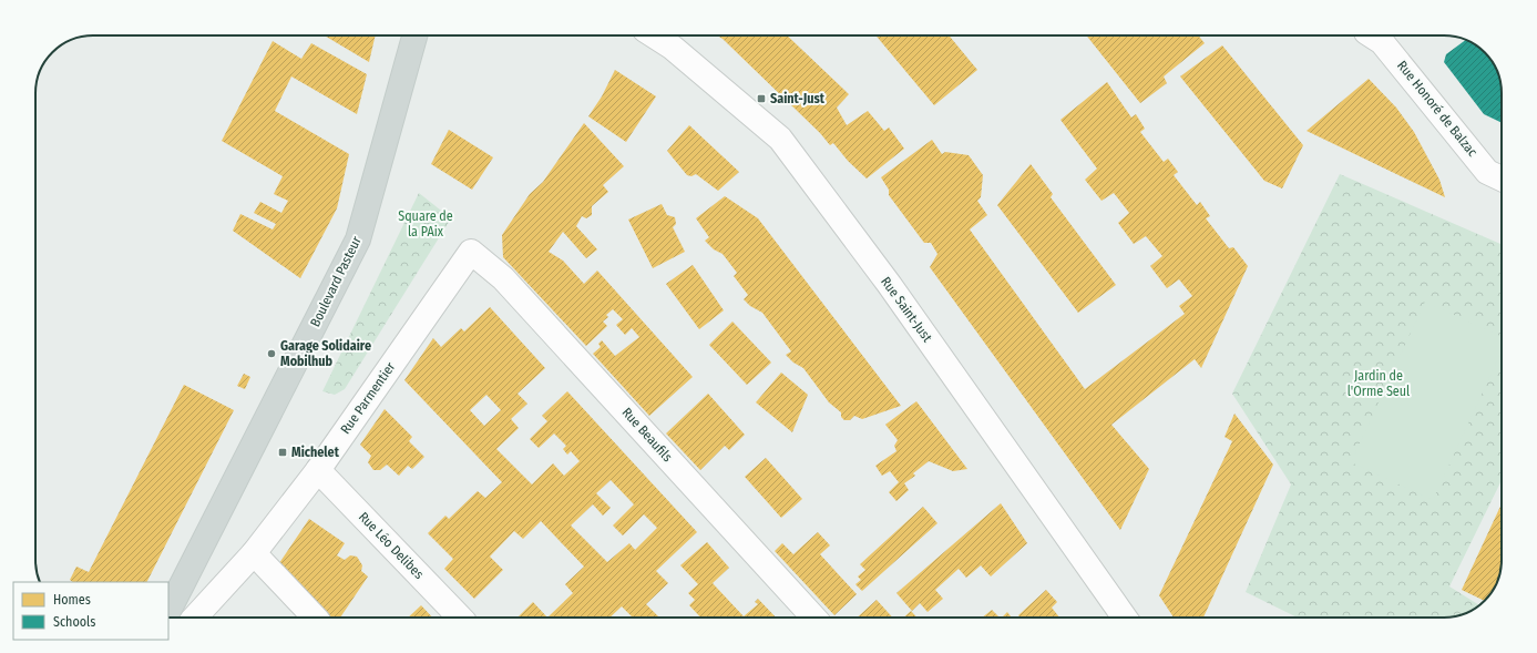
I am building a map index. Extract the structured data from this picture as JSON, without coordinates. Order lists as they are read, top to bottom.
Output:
{
  "streets": {
    "main road": ["Boulevard Pasteur"],
    "street": [
      "Rue Honoré de Balzac",
      "Rue Saint-Just",
      "Rue Parmentier",
      "Rue Beaufils",
      "Rue Léo Delibes"
    ]
  },
  "crossings": [
    ["Rue Parmentier", "Rue Beaufils"],
    ["Rue Parmentier", "Rue Léo Delibes"]
  ],
  "parks": ["Square de la PAix", "Jardin de l'Orme Seul"],
  "places": {
    "transit": ["Saint-Just", "Michelet"],
    "other": ["Garage Solidaire Mobilhub"]
  },
  "legend": ["Homes", "Schools"]
}
